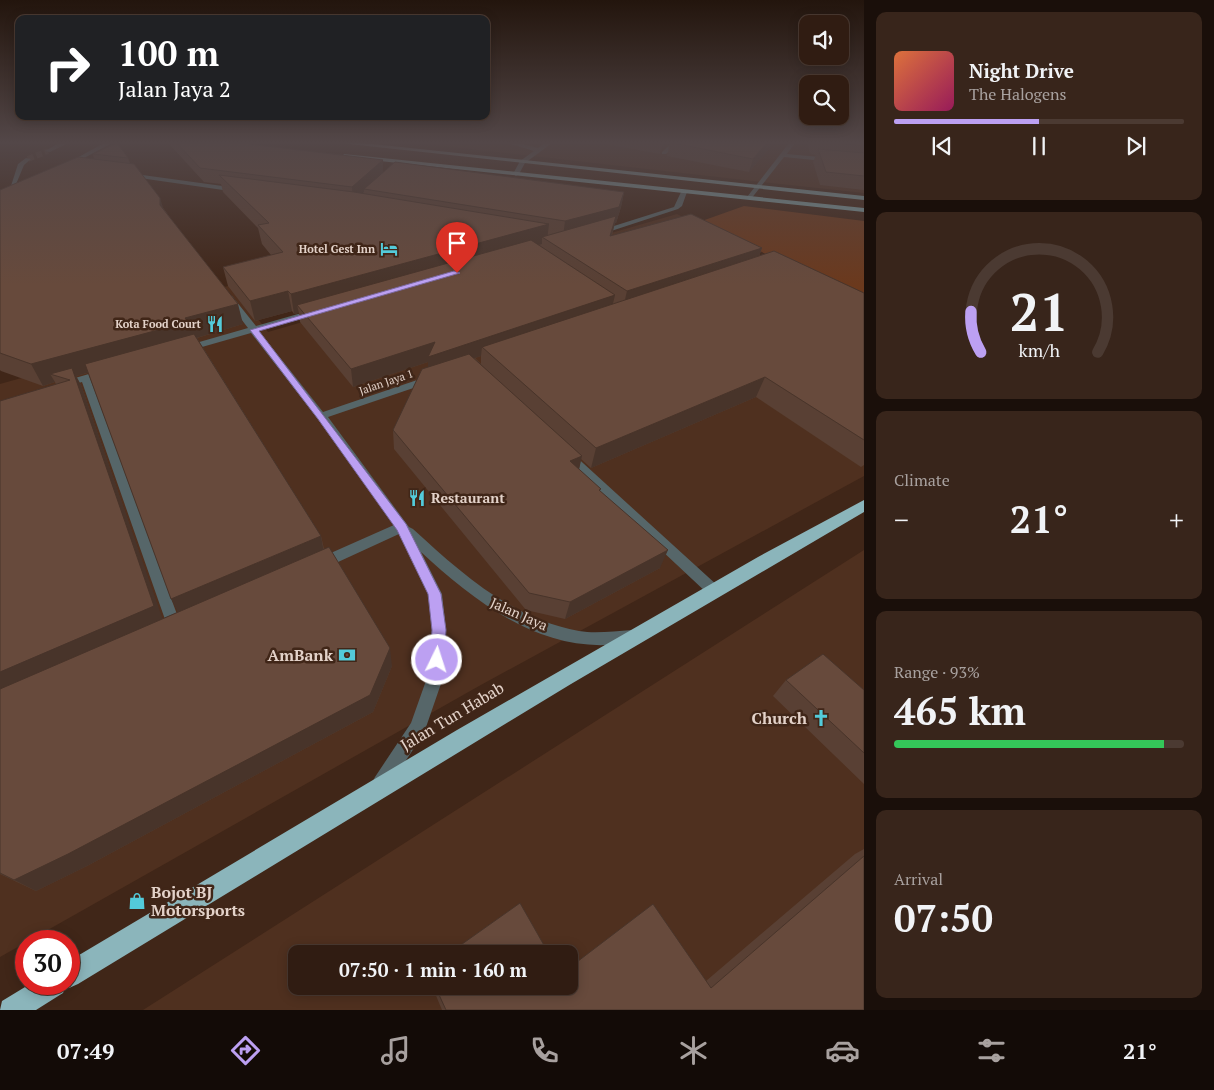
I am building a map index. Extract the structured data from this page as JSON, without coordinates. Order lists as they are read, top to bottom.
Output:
{
  "streets": {
    "highway": ["Jalan Tun Habab"],
    "street": ["Jalan Jaya 1", "Jalan Jaya"]
  },
  "crossings": [
    ["Jalan Jaya 1", "Jalan Jaya"],
    ["Jalan Jaya", "Jalan Tun Habab"]
  ],
  "places": {
    "hotel": ["Hotel Gest Inn"],
    "restaurant": ["Kota Food Court", "Restaurant"],
    "bank": ["AmBank"],
    "church": ["Church"],
    "shop": ["Bojot BJ Motorsports"]
  },
  "page": {
    "turn": ["100 m", "Jalan Jaya 2"],
    "song": ["Night Drive", "The Halogens"],
    "tile": [
      "Climate",
      ["Range · 93%", "465 km"],
      ["Arrival", "07:50"]
    ],
    "heat": ["−", "21°", "+"],
    "limit": "30",
    "trip": "07:50 · 1 min · 160 m",
    "tabs": ["07:49", "21°"],
    "gauge": ["21", "km/h"]
  }
}
